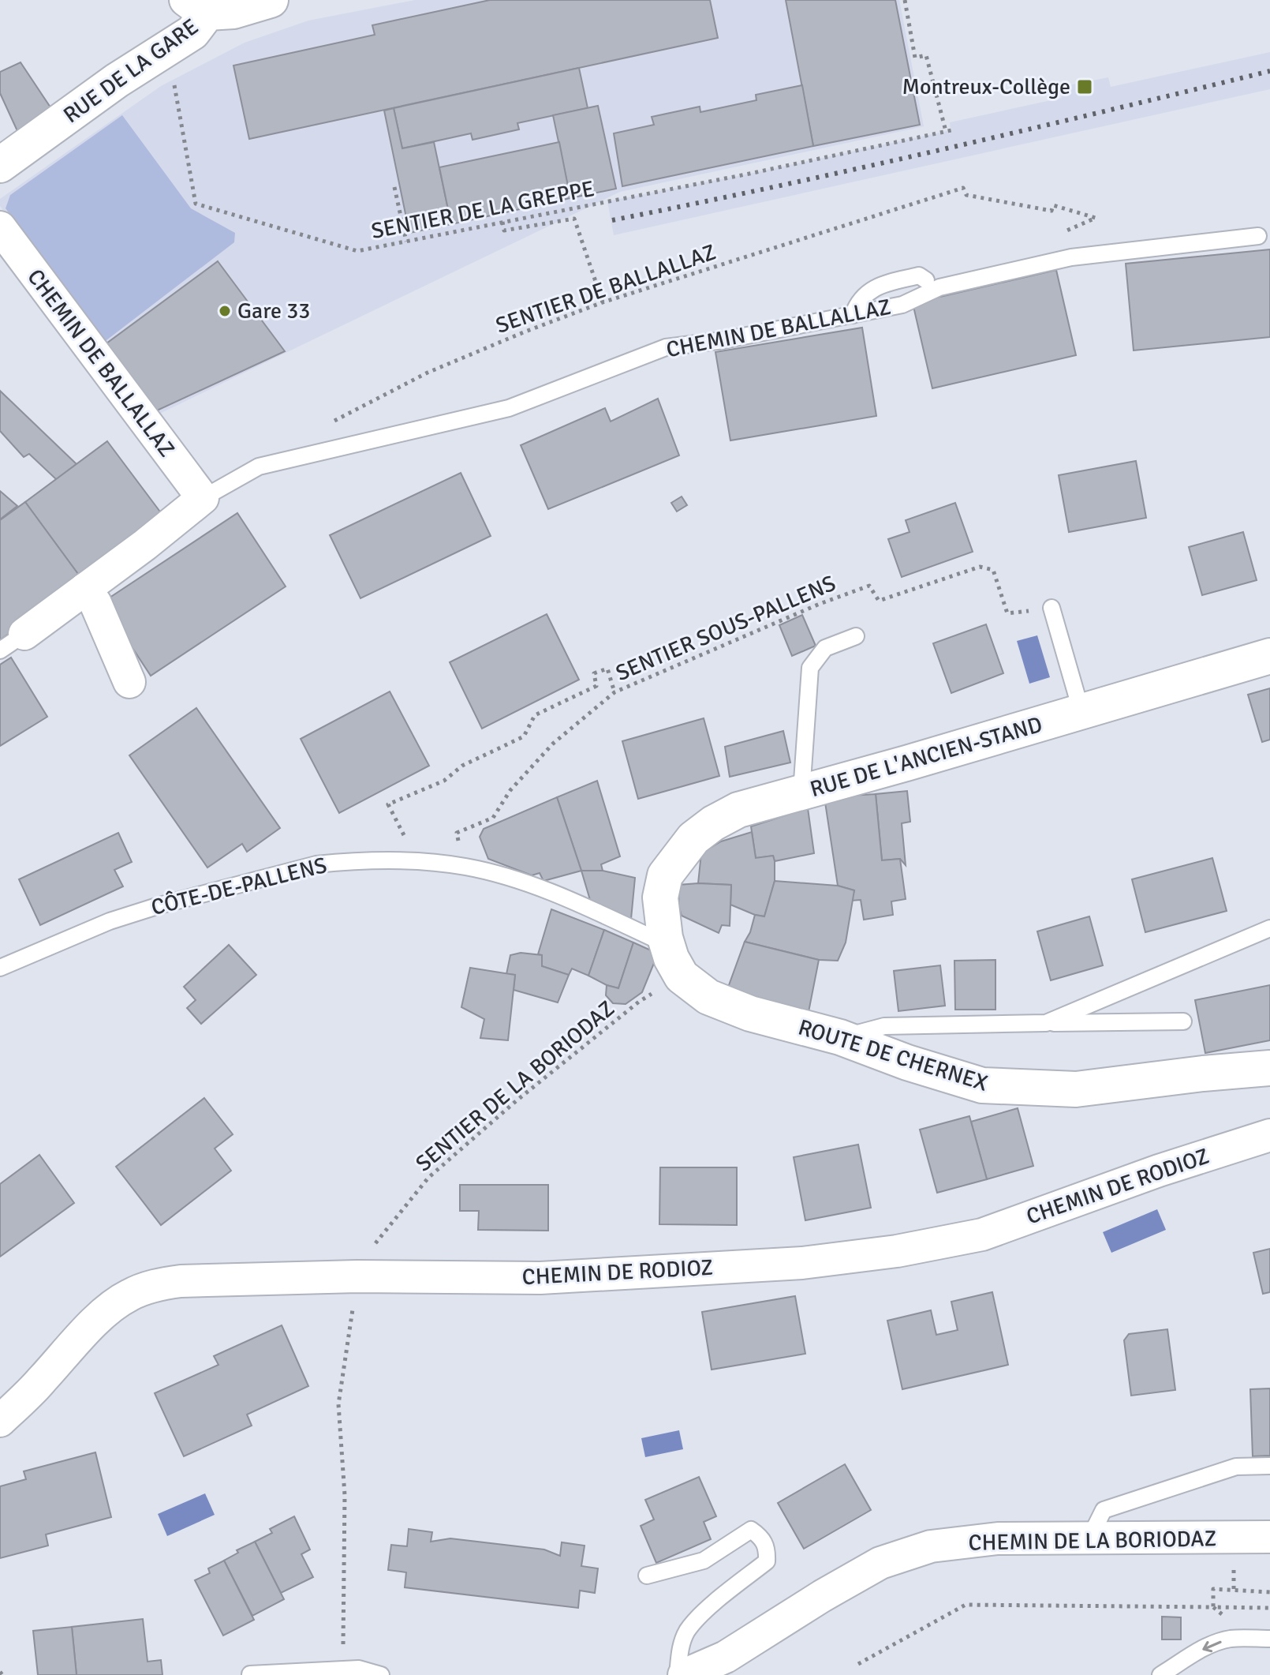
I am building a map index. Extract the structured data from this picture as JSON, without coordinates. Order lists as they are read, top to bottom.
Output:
{
  "streets": {
    "street": [
      "RUE DE LA GARE",
      "CHEMIN DE BALLALLAZ",
      "RUE DE L'ANCIEN-STAND",
      "ROUTE DE CHERNEX",
      "CHEMIN DE RODIOZ",
      "CHEMIN DE LA BORIODAZ"
    ],
    "lane": ["CÔTE-DE-PALLENS"],
    "path": [
      "SENTIER DE LA GREPPE",
      "SENTIER DE BALLALLAZ",
      "SENTIER SOUS-PALLENS",
      "SENTIER DE LA BORIODAZ"
    ]
  },
  "crossings": [
    ["SENTIER SOUS-PALLENS", "CÔTE-DE-PALLENS"],
    ["RUE DE L'ANCIEN-STAND", "CÔTE-DE-PALLENS"],
    ["RUE DE L'ANCIEN-STAND", "ROUTE DE CHERNEX"],
    ["CÔTE-DE-PALLENS", "ROUTE DE CHERNEX"],
    ["SENTIER DE LA BORIODAZ", "CHEMIN DE RODIOZ"]
  ],
  "places": {
    "transit": ["Montreux-Collège"],
    "other": ["Gare 33"]
  }
}
